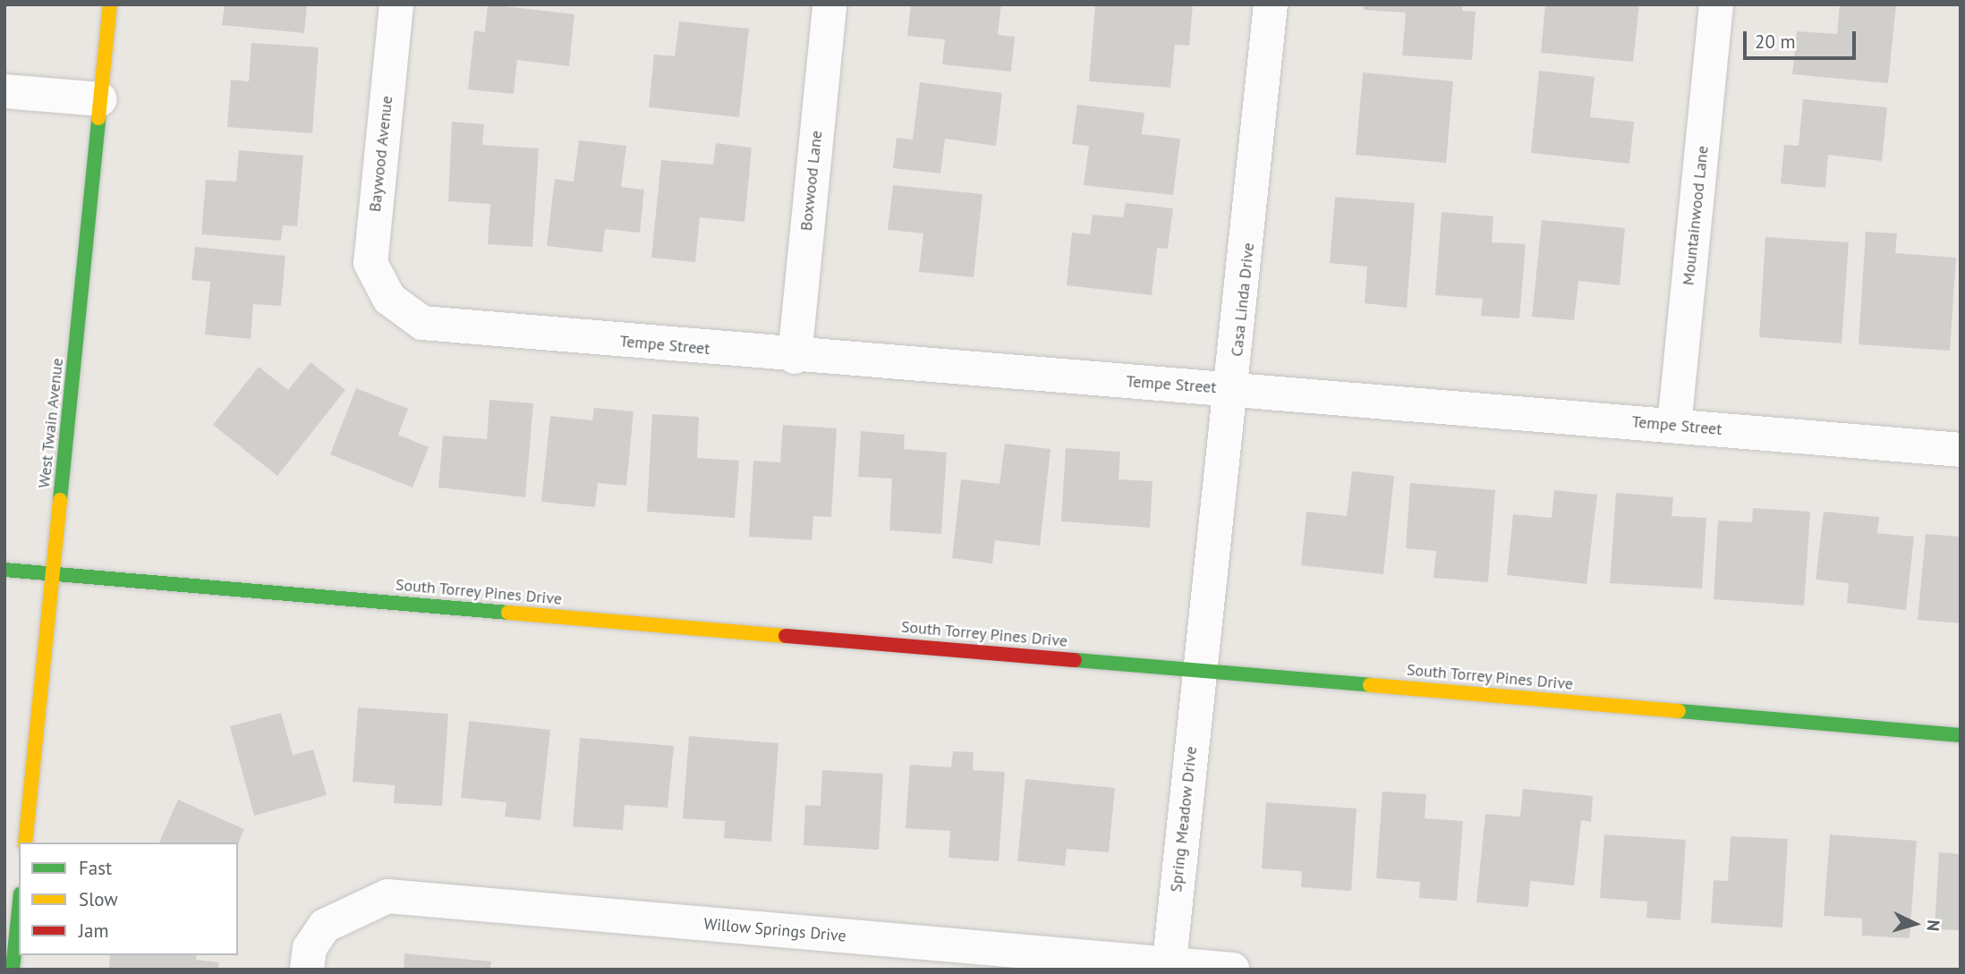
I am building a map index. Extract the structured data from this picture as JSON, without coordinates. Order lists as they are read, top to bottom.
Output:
{
  "streets": {
    "main road": ["West Twain Avenue", "South Torrey Pines Drive"],
    "street": [
      "Baywood Avenue",
      "Boxwood Lane",
      "Mountainwood Lane",
      "Casa Linda Drive",
      "Tempe Street",
      "Spring Meadow Drive",
      "Willow Springs Drive"
    ]
  },
  "crossings": [
    ["Baywood Avenue", "Tempe Street"],
    ["Boxwood Lane", "Tempe Street"],
    ["Mountainwood Lane", "Tempe Street"],
    ["Casa Linda Drive", "Tempe Street"],
    ["Casa Linda Drive", "South Torrey Pines Drive"],
    ["Casa Linda Drive", "Spring Meadow Drive"],
    ["West Twain Avenue", "South Torrey Pines Drive"],
    ["South Torrey Pines Drive", "Spring Meadow Drive"],
    ["Spring Meadow Drive", "Willow Springs Drive"]
  ],
  "legend": ["Fast", "Slow", "Jam"],
  "scale_bar": "20 m",
  "north": "right"
}
